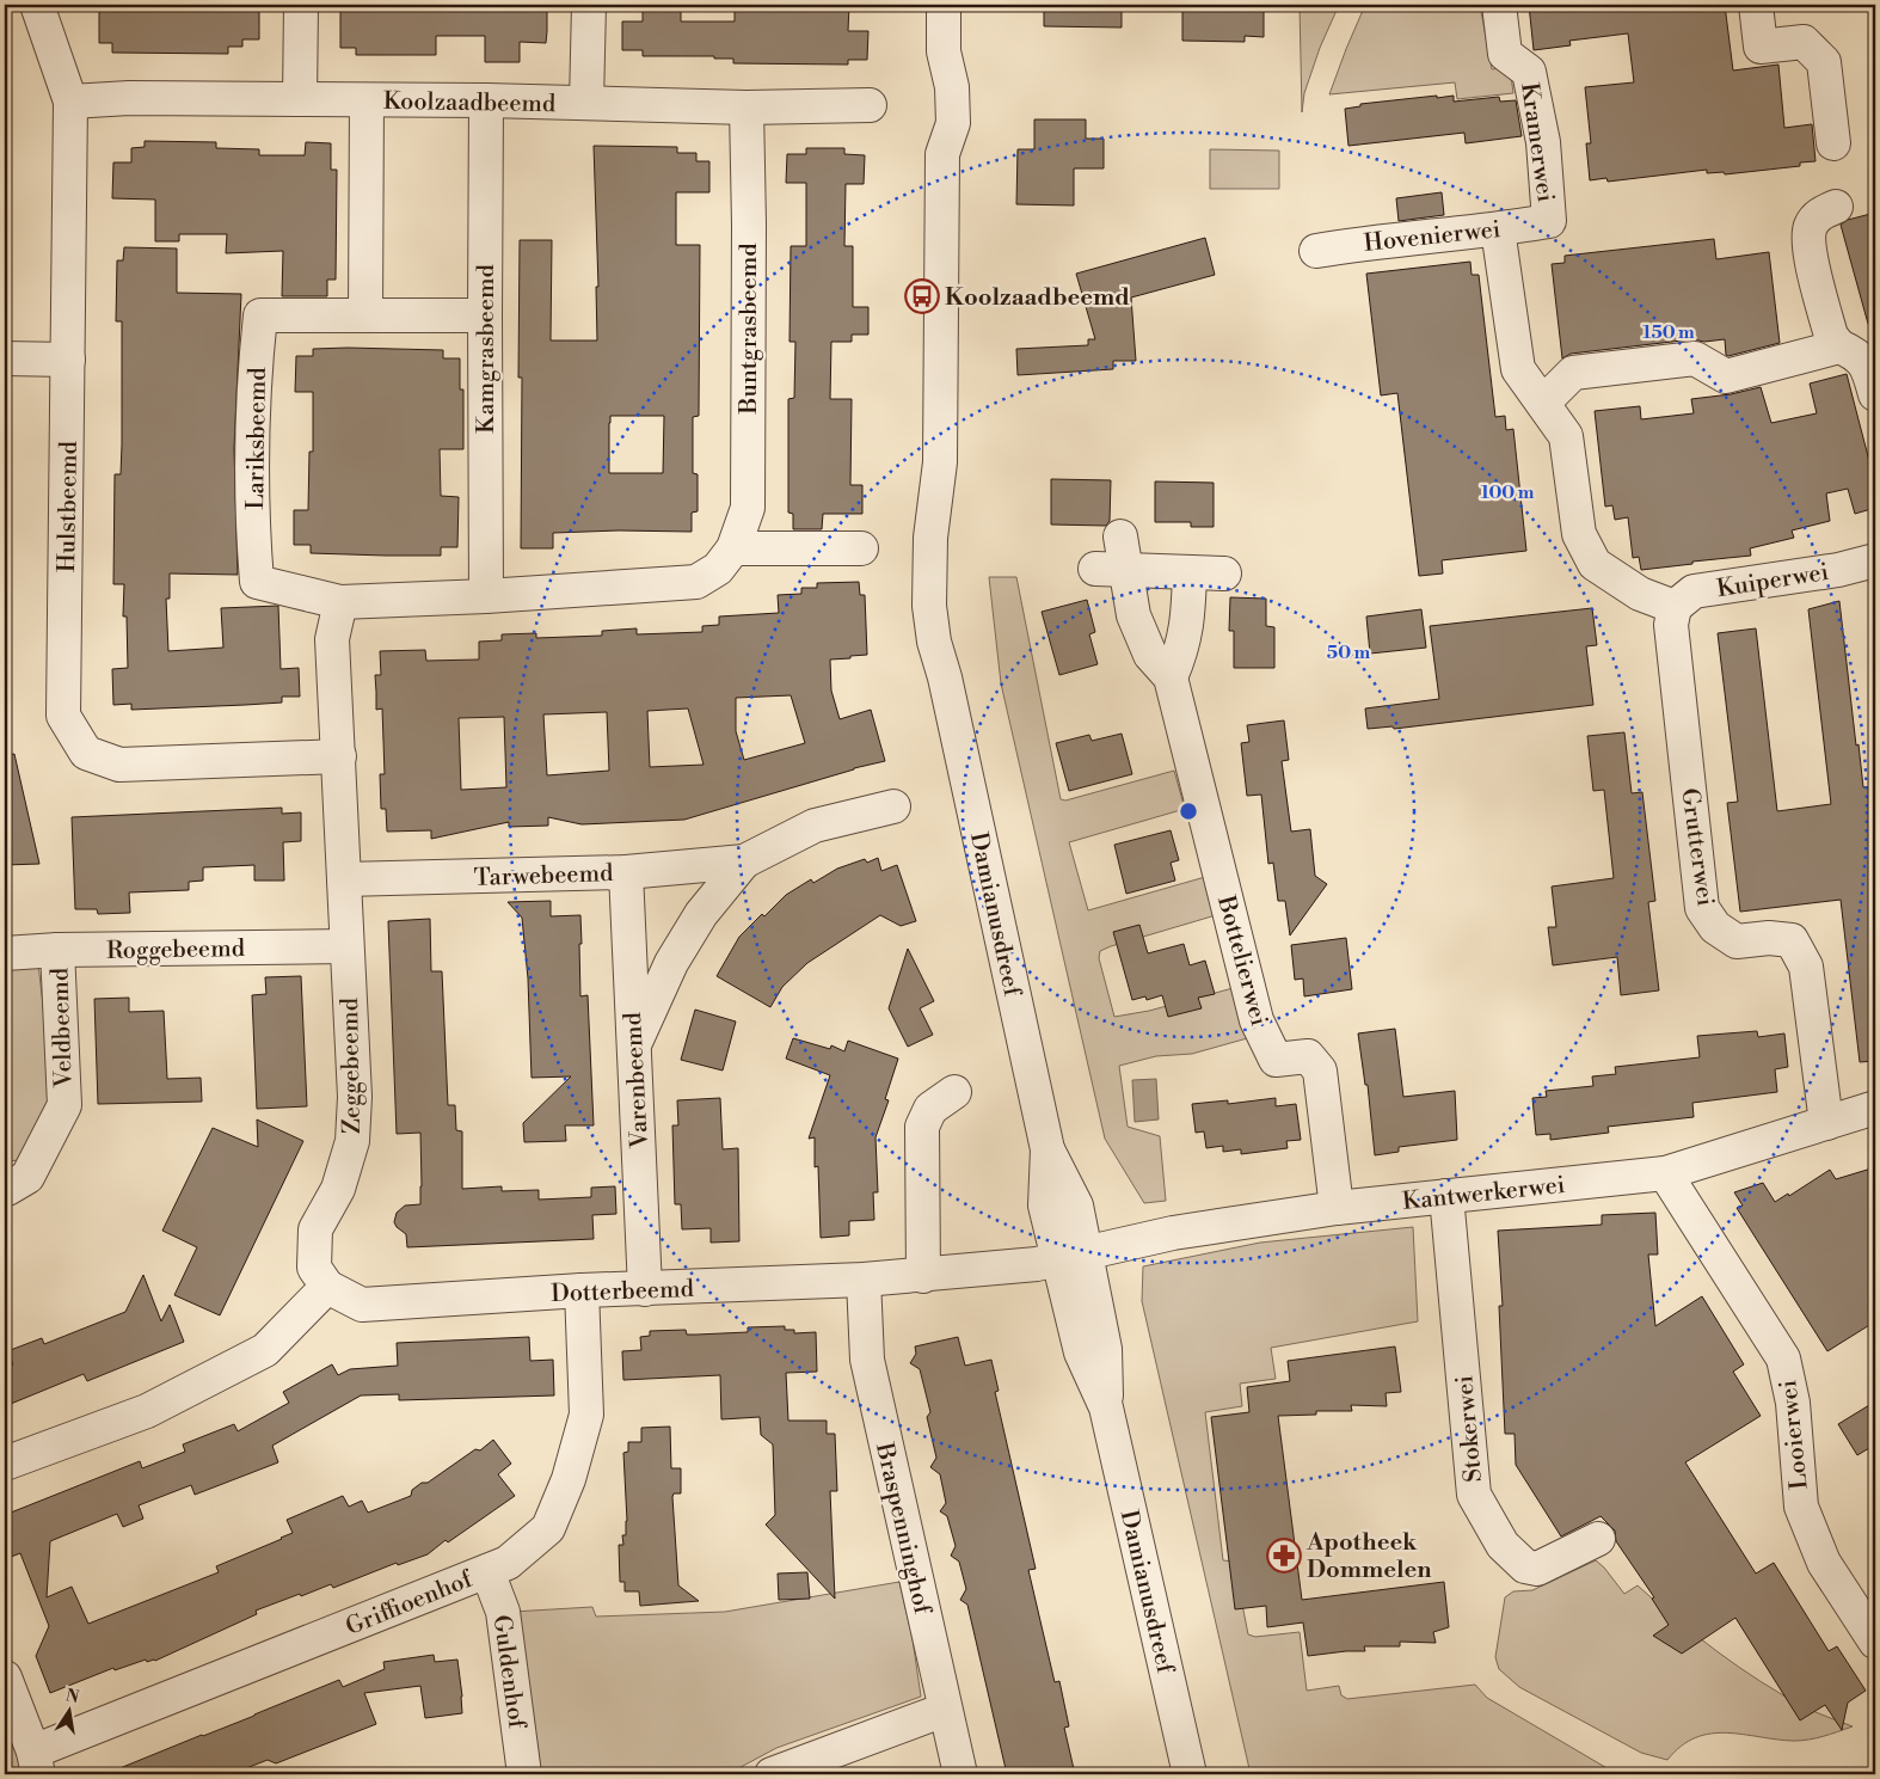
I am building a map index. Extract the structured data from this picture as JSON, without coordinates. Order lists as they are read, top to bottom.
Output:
{
  "streets": {
    "street": [
      "Koolzaadbeemd",
      "Kramerwei",
      "Hovenierwei",
      "Buntgrasbeemd",
      "Kamgrasbeemd",
      "Lariksbeemd",
      "Hulstbeemd",
      "Kuiperwei",
      "Grutterwei",
      "Tarwebeemd",
      "Damianusdreef",
      "Roggebeemd",
      "Bottelierwei",
      "Veldbeemd",
      "Zeggebeemd",
      "Varenbeemd",
      "Kantwerkerwei",
      "Dotterbeemd",
      "Stokerwei",
      "Looierwei",
      "Braspenninghof",
      "Griffioenhof",
      "Guldenhof"
    ]
  },
  "crossings": [
    ["Koolzaadbeemd", "Buntgrasbeemd"],
    ["Koolzaadbeemd", "Kamgrasbeemd"],
    ["Koolzaadbeemd", "Hulstbeemd"],
    ["Kramerwei", "Hovenierwei"],
    ["Buntgrasbeemd", "Kamgrasbeemd"],
    ["Buntgrasbeemd", "Lariksbeemd"],
    ["Buntgrasbeemd", "Zeggebeemd"],
    ["Kamgrasbeemd", "Lariksbeemd"],
    ["Lariksbeemd", "Zeggebeemd"],
    ["Hulstbeemd", "Zeggebeemd"],
    ["Kuiperwei", "Grutterwei"],
    ["Grutterwei", "Kantwerkerwei"],
    ["Tarwebeemd", "Zeggebeemd"],
    ["Tarwebeemd", "Varenbeemd"],
    ["Damianusdreef", "Kantwerkerwei"],
    ["Damianusdreef", "Dotterbeemd"],
    ["Roggebeemd", "Veldbeemd"],
    ["Roggebeemd", "Zeggebeemd"],
    ["Bottelierwei", "Kantwerkerwei"],
    ["Zeggebeemd", "Dotterbeemd"],
    ["Varenbeemd", "Dotterbeemd"],
    ["Kantwerkerwei", "Dotterbeemd"],
    ["Kantwerkerwei", "Stokerwei"],
    ["Kantwerkerwei", "Looierwei"],
    ["Dotterbeemd", "Braspenninghof"],
    ["Dotterbeemd", "Griffioenhof"],
    ["Griffioenhof", "Guldenhof"]
  ],
  "places": {
    "bus stop": ["Koolzaadbeemd"],
    "pharmacy": ["Apotheek Dommelen"]
  },
  "north": "top",
  "rings": ["150 m", "100 m", "50 m"]
}
